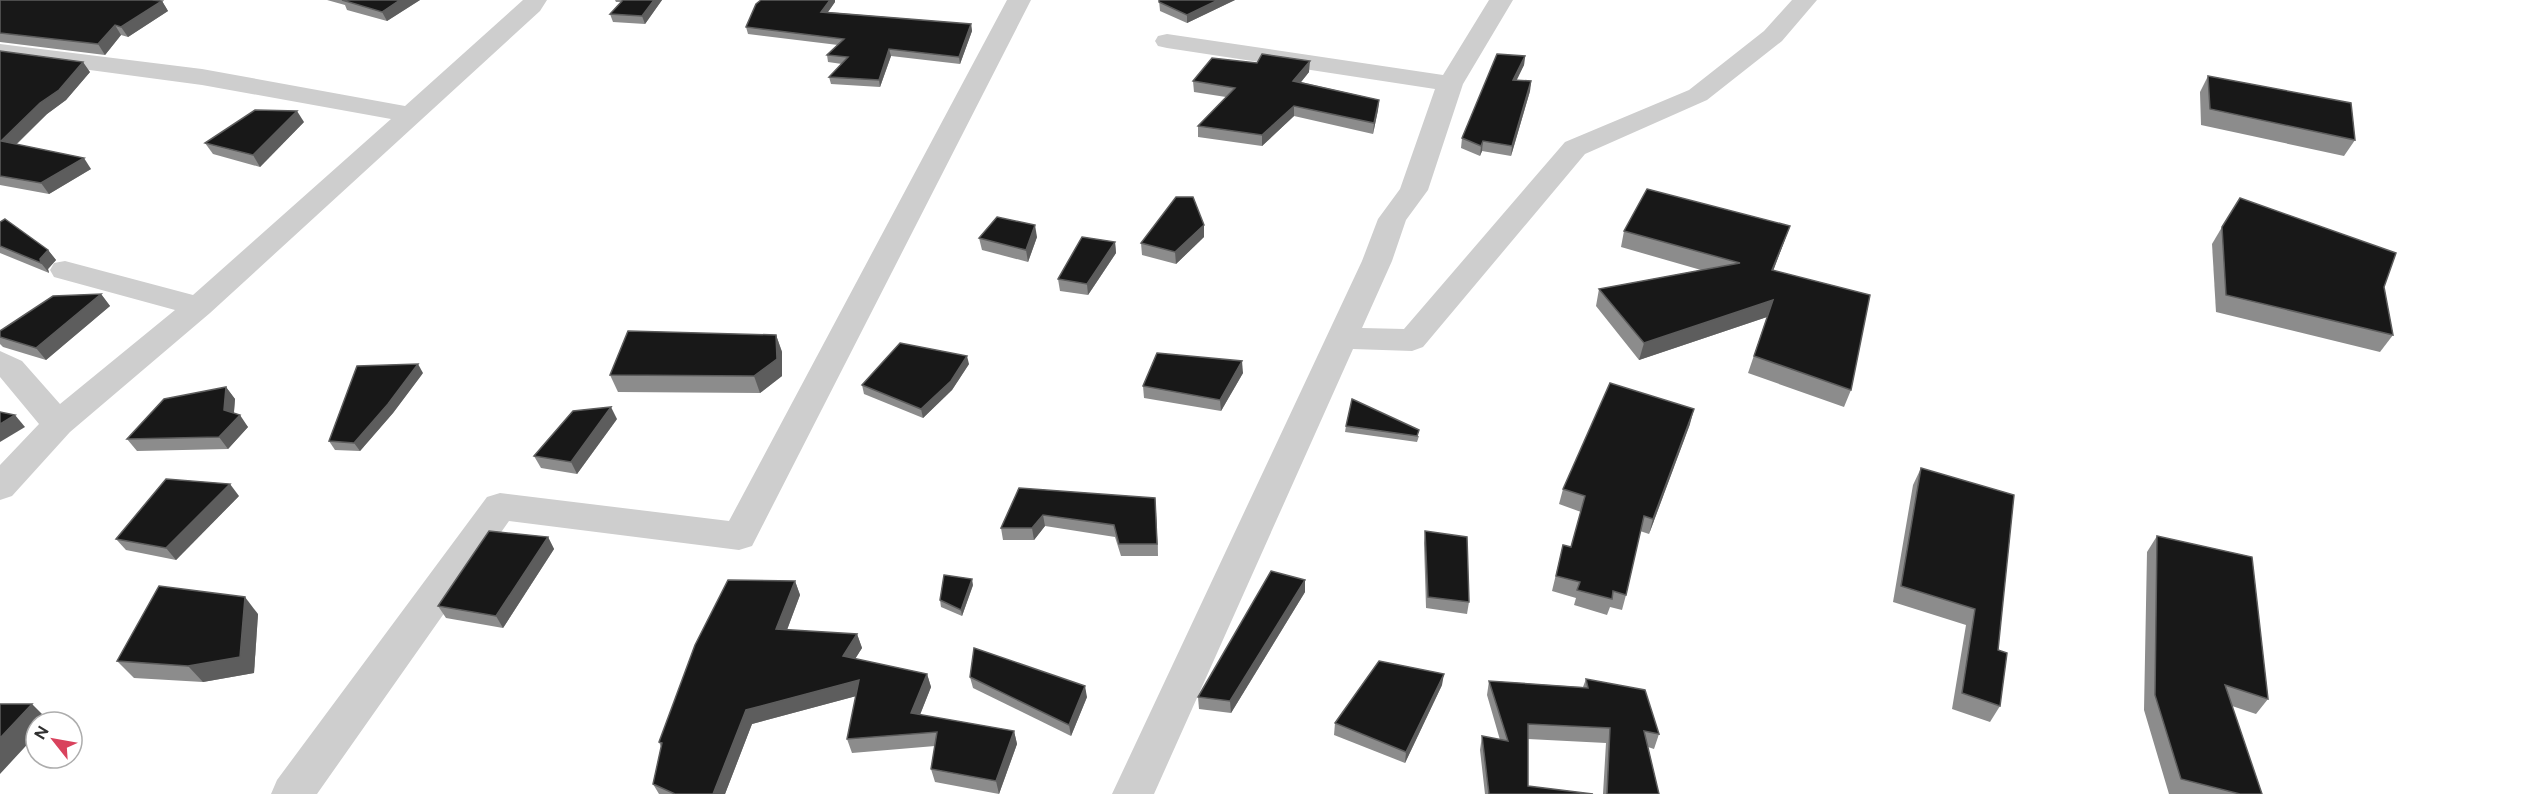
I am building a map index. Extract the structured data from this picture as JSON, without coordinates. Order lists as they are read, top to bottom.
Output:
{
  "north": "top left"
}
